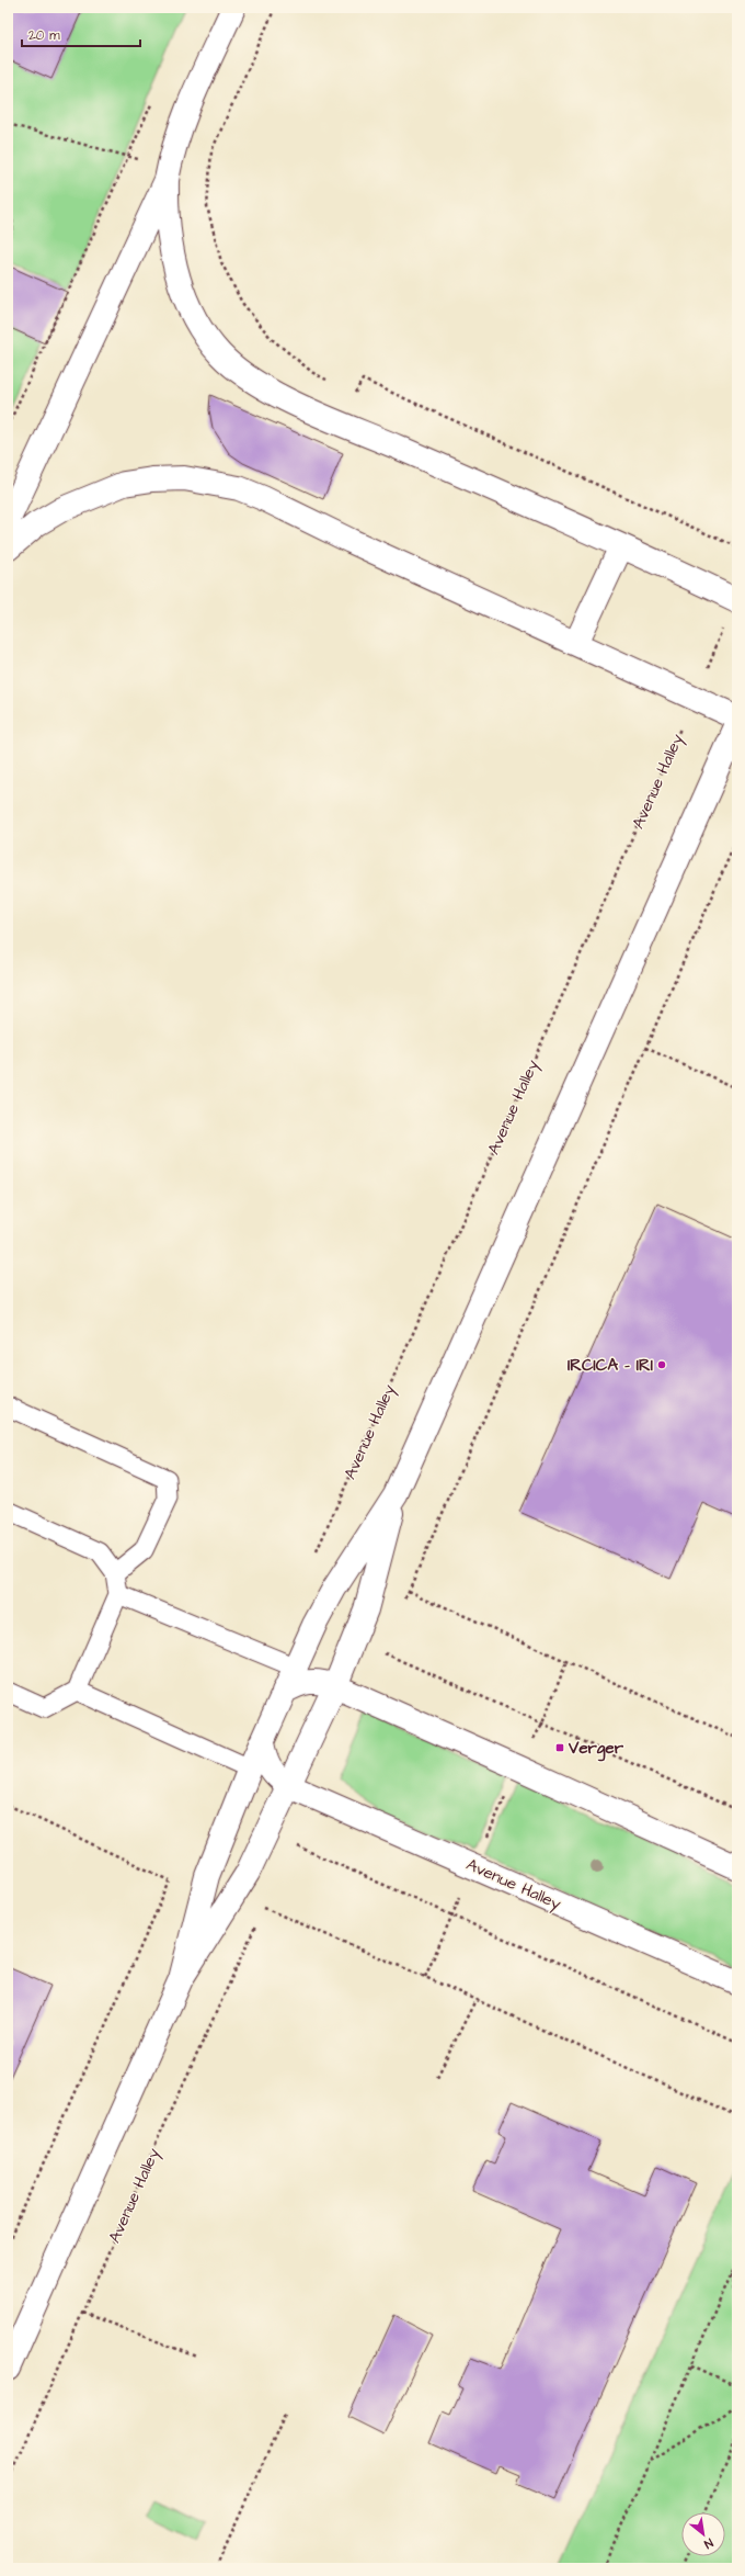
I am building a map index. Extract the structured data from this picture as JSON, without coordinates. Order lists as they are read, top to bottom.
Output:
{
  "streets": {
    "street": ["Avenue Halley"]
  },
  "places": {
    "other": ["IRCICA - IRI"],
    "transit": ["Verger"]
  },
  "scale_bar": "20 m",
  "north": "bottom right"
}
